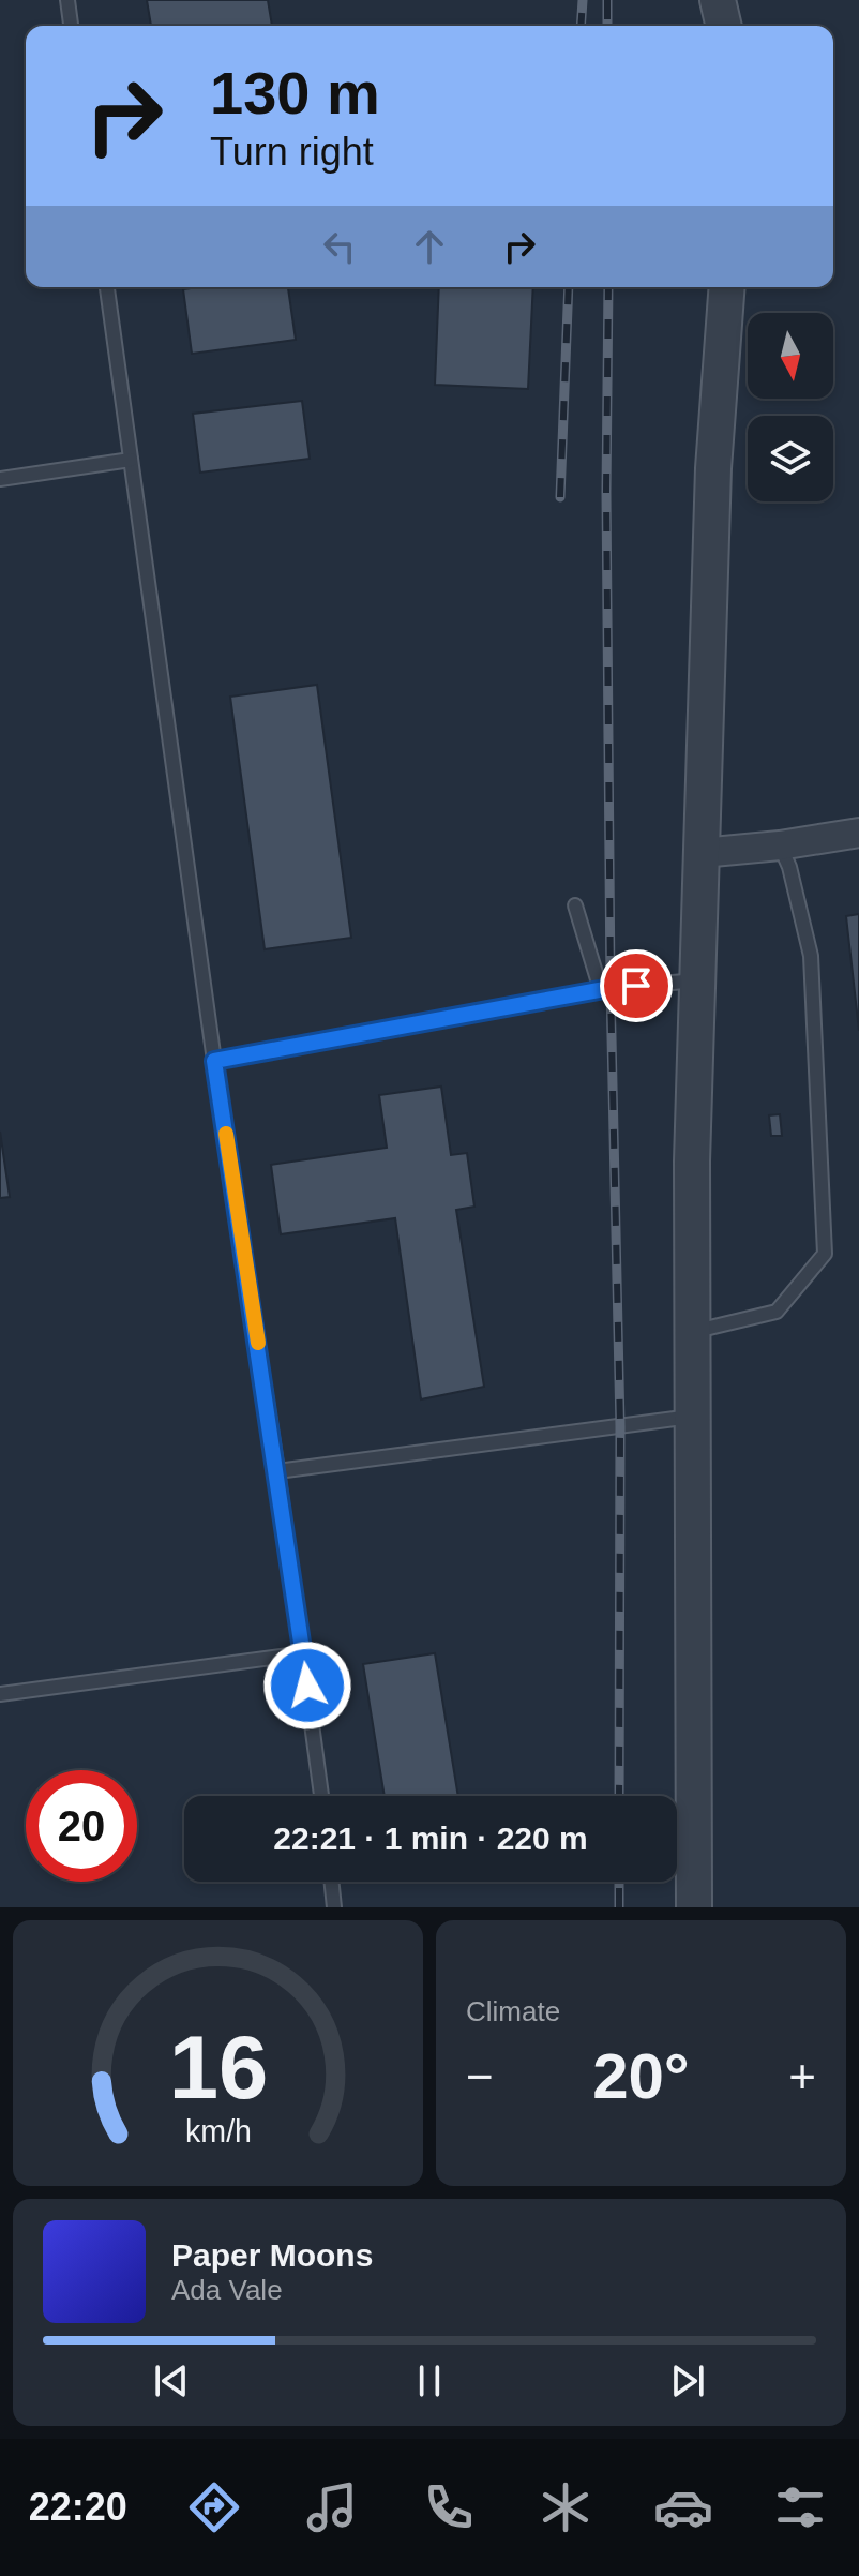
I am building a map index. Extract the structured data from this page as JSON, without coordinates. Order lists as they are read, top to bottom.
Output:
{
  "north": "bottom",
  "page": {
    "turn": ["130 m", "Turn right"],
    "limit": "20",
    "trip": "22:21 · 1 min · 220 m",
    "tile": "Climate",
    "heat": ["−", "20°", "+"],
    "song": ["Paper Moons", "Ada Vale"],
    "tabs": "22:20",
    "gauge": ["16", "km/h"]
  }
}
